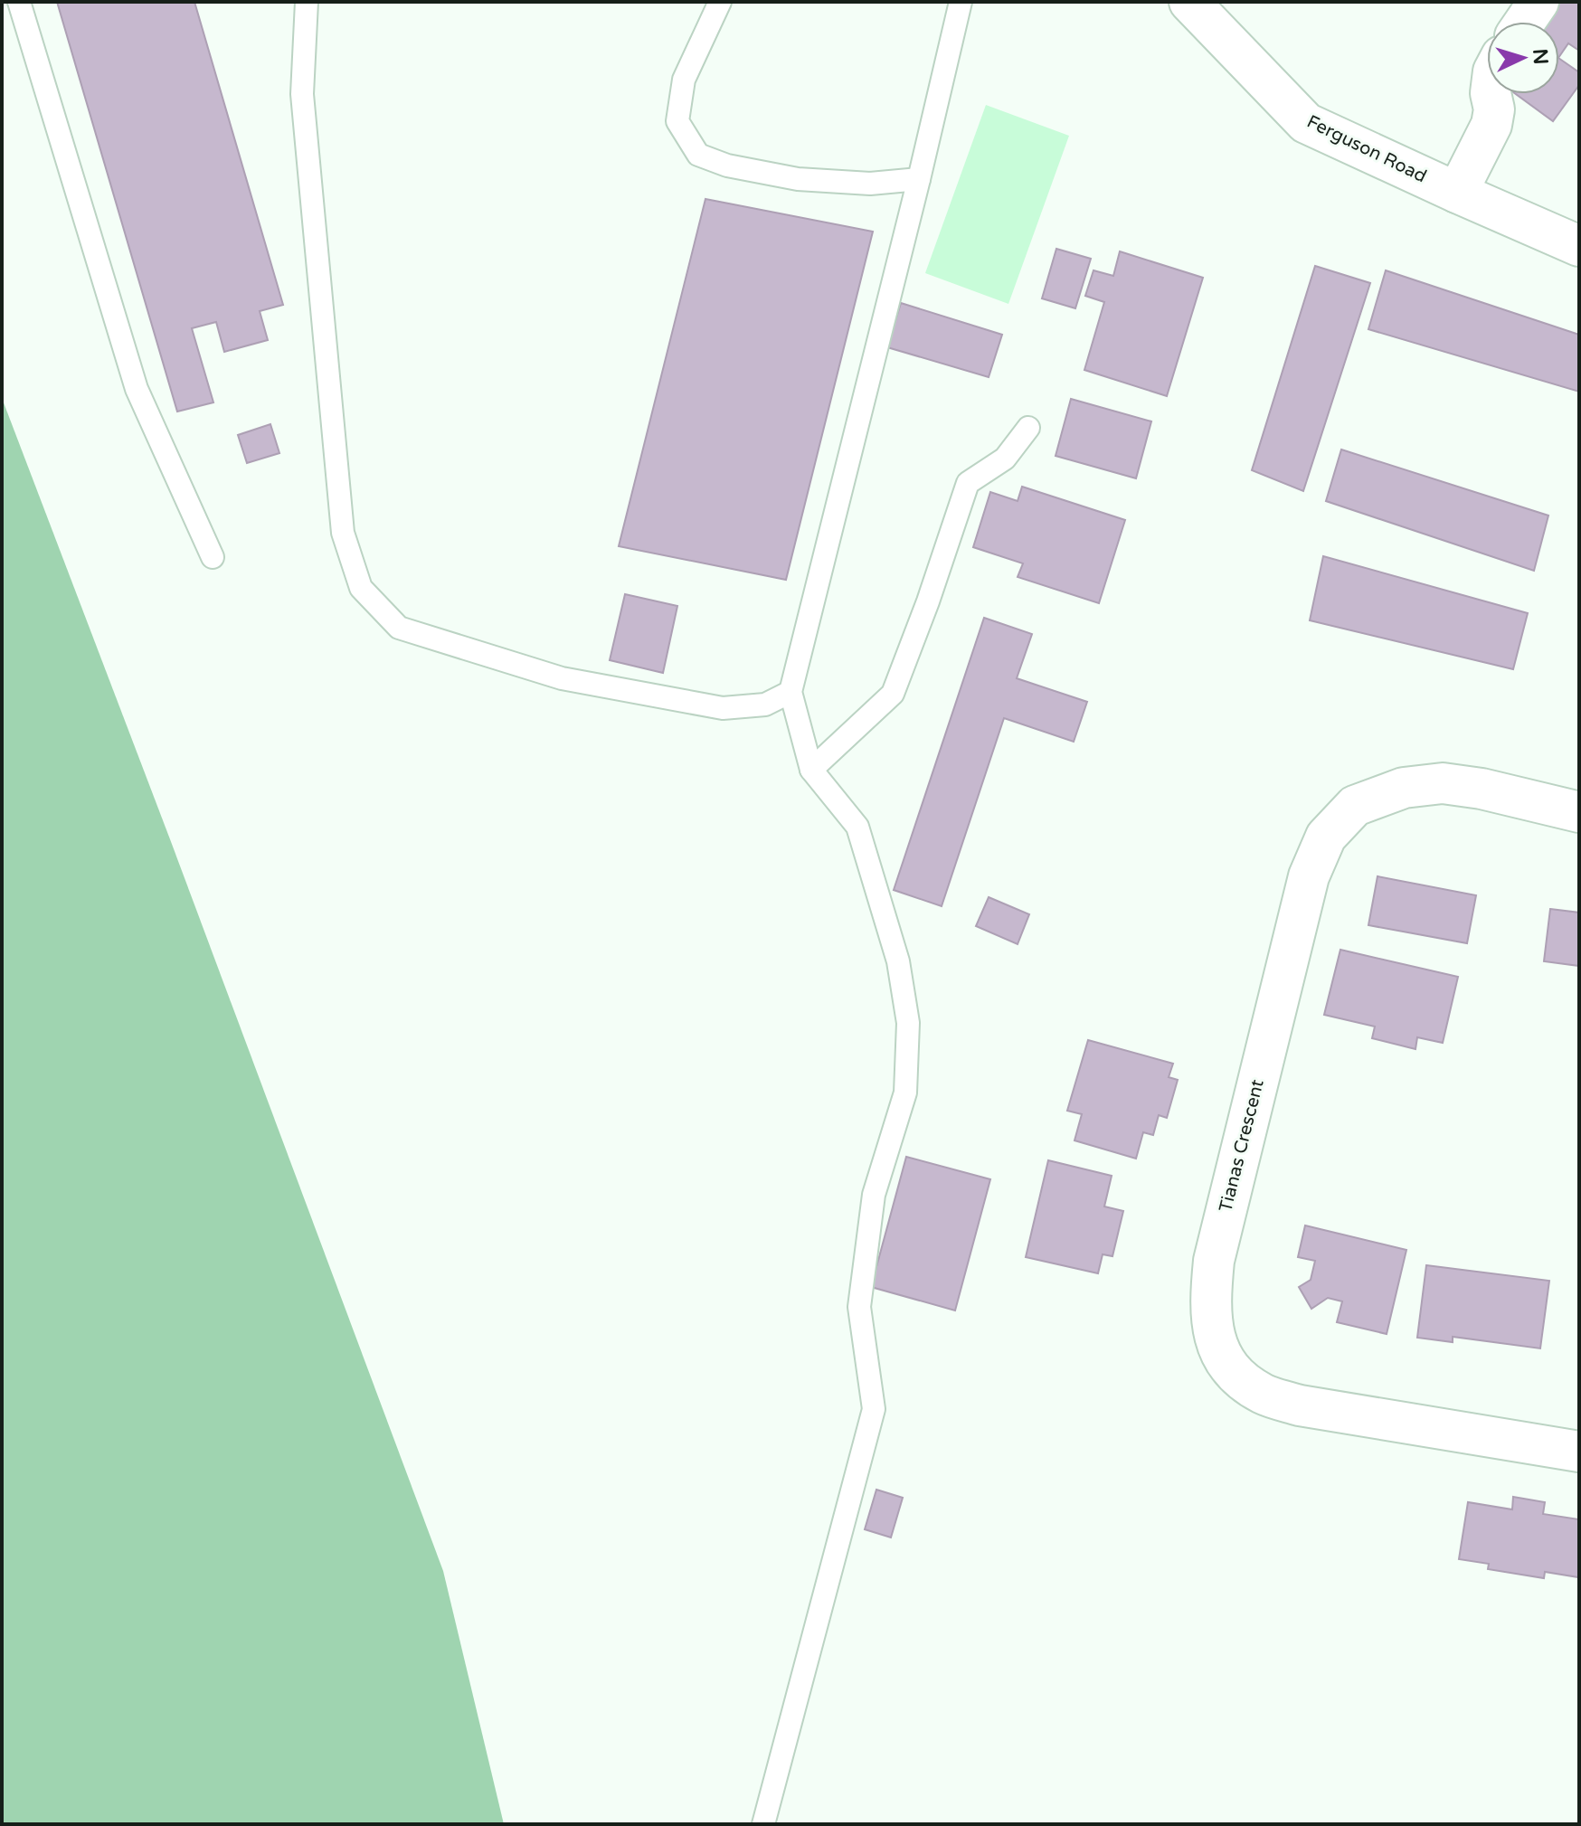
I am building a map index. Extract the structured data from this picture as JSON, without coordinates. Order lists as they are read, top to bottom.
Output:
{
  "streets": {
    "street": ["Ferguson Road", "Tianas Crescent"]
  },
  "north": "right"
}
